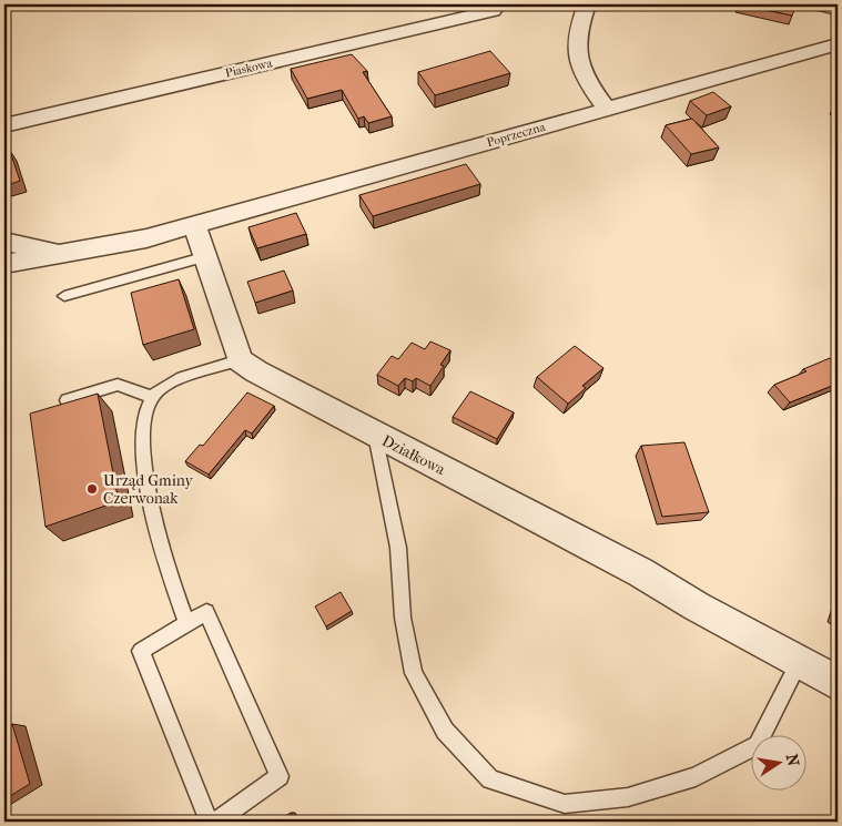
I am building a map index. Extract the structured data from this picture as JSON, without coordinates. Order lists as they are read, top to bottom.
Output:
{
  "streets": {
    "street": ["Piaskowa", "Poprzeczna", "Działkowa"]
  },
  "places": ["Urząd Gminy Czerwonak"],
  "north": "right"
}
